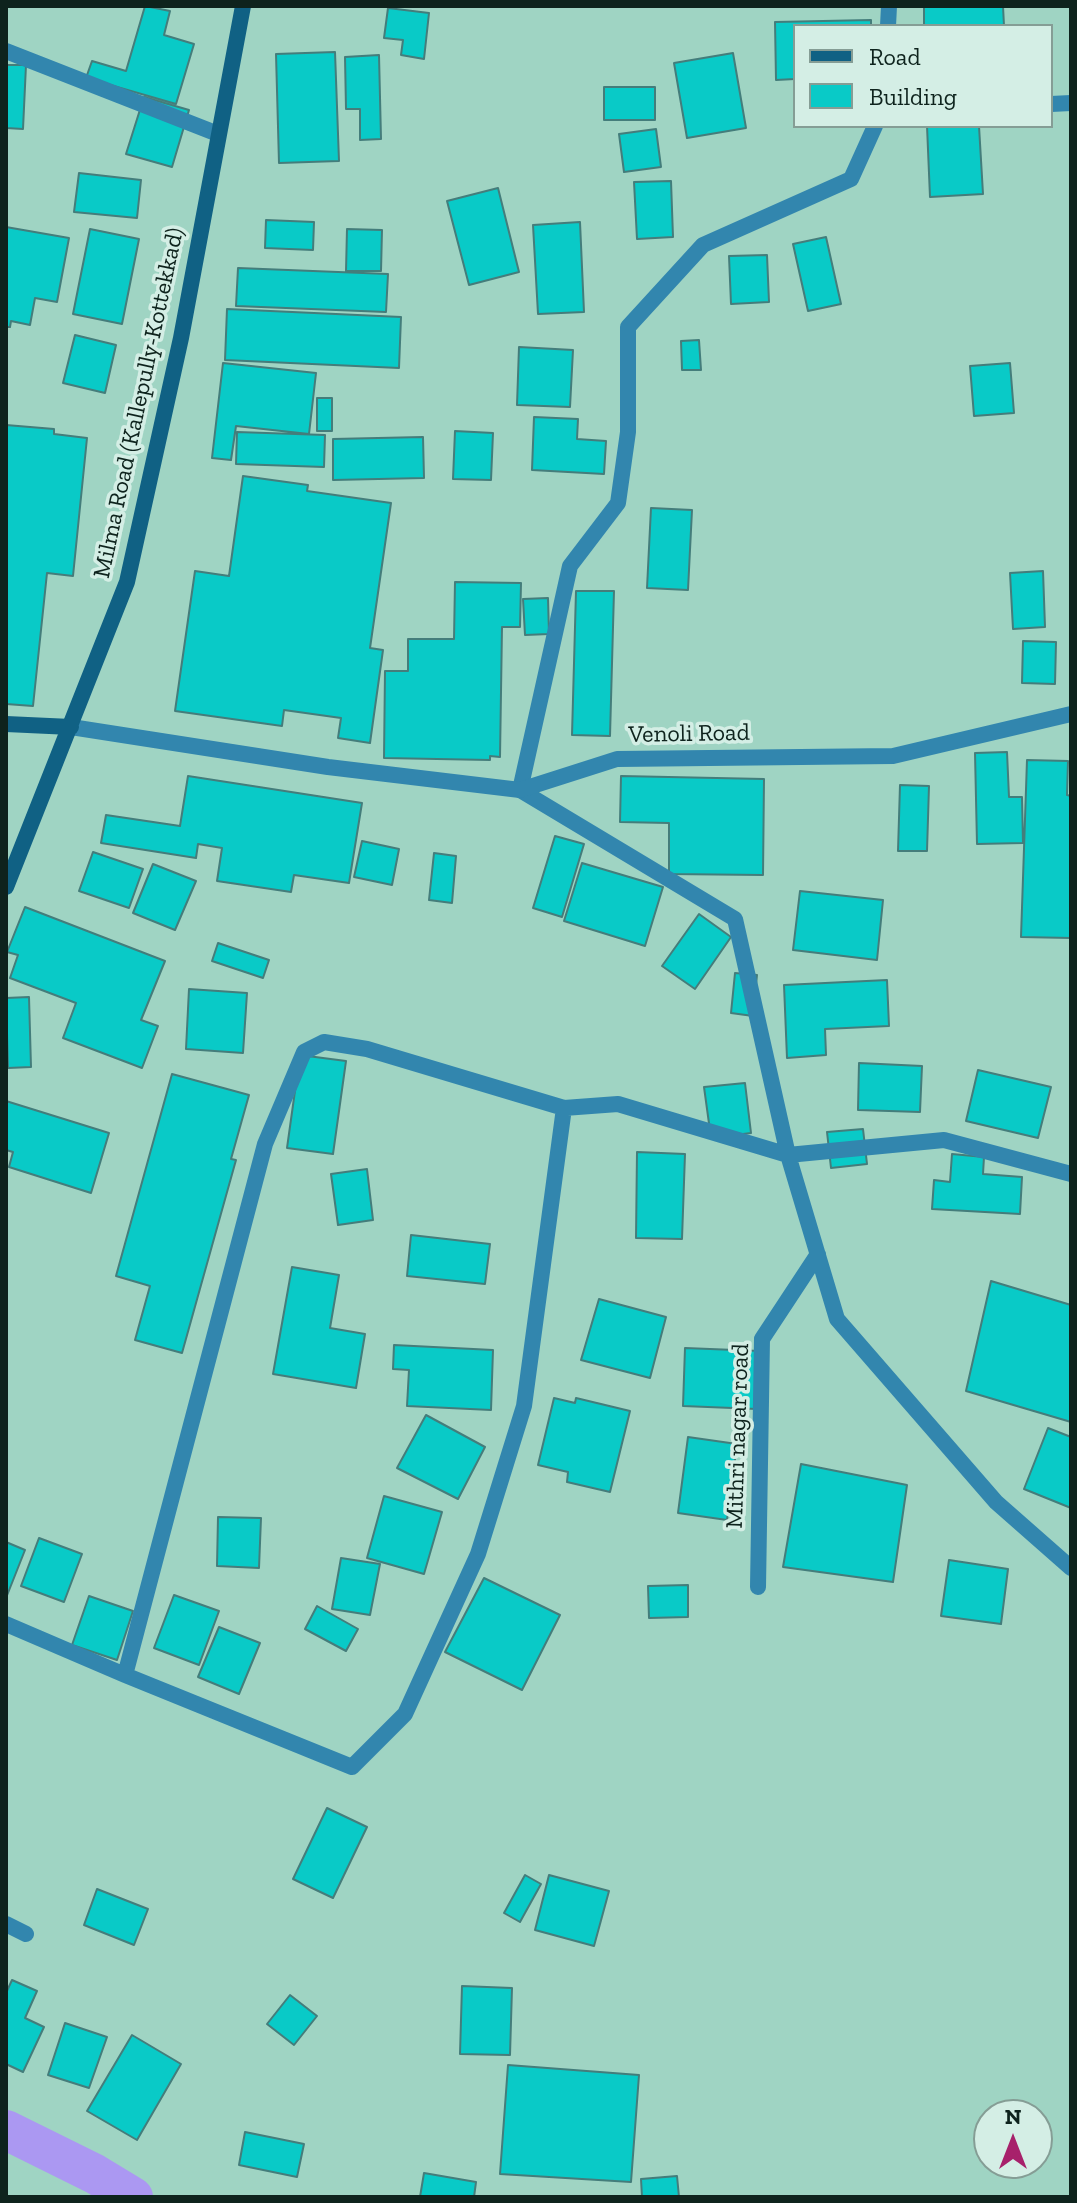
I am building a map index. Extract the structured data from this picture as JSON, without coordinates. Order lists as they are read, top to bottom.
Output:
{
  "streets": {
    "main road": ["Milma Road (Kallepully-Kottekkad)"],
    "street": ["Venoli Road", "Mithri nagar road"]
  },
  "crossings": [
    ["Milma Road (Kallepully-Kottekkad)", "Venoli Road"]
  ],
  "legend": ["Road", "Building"],
  "north": "top"
}
